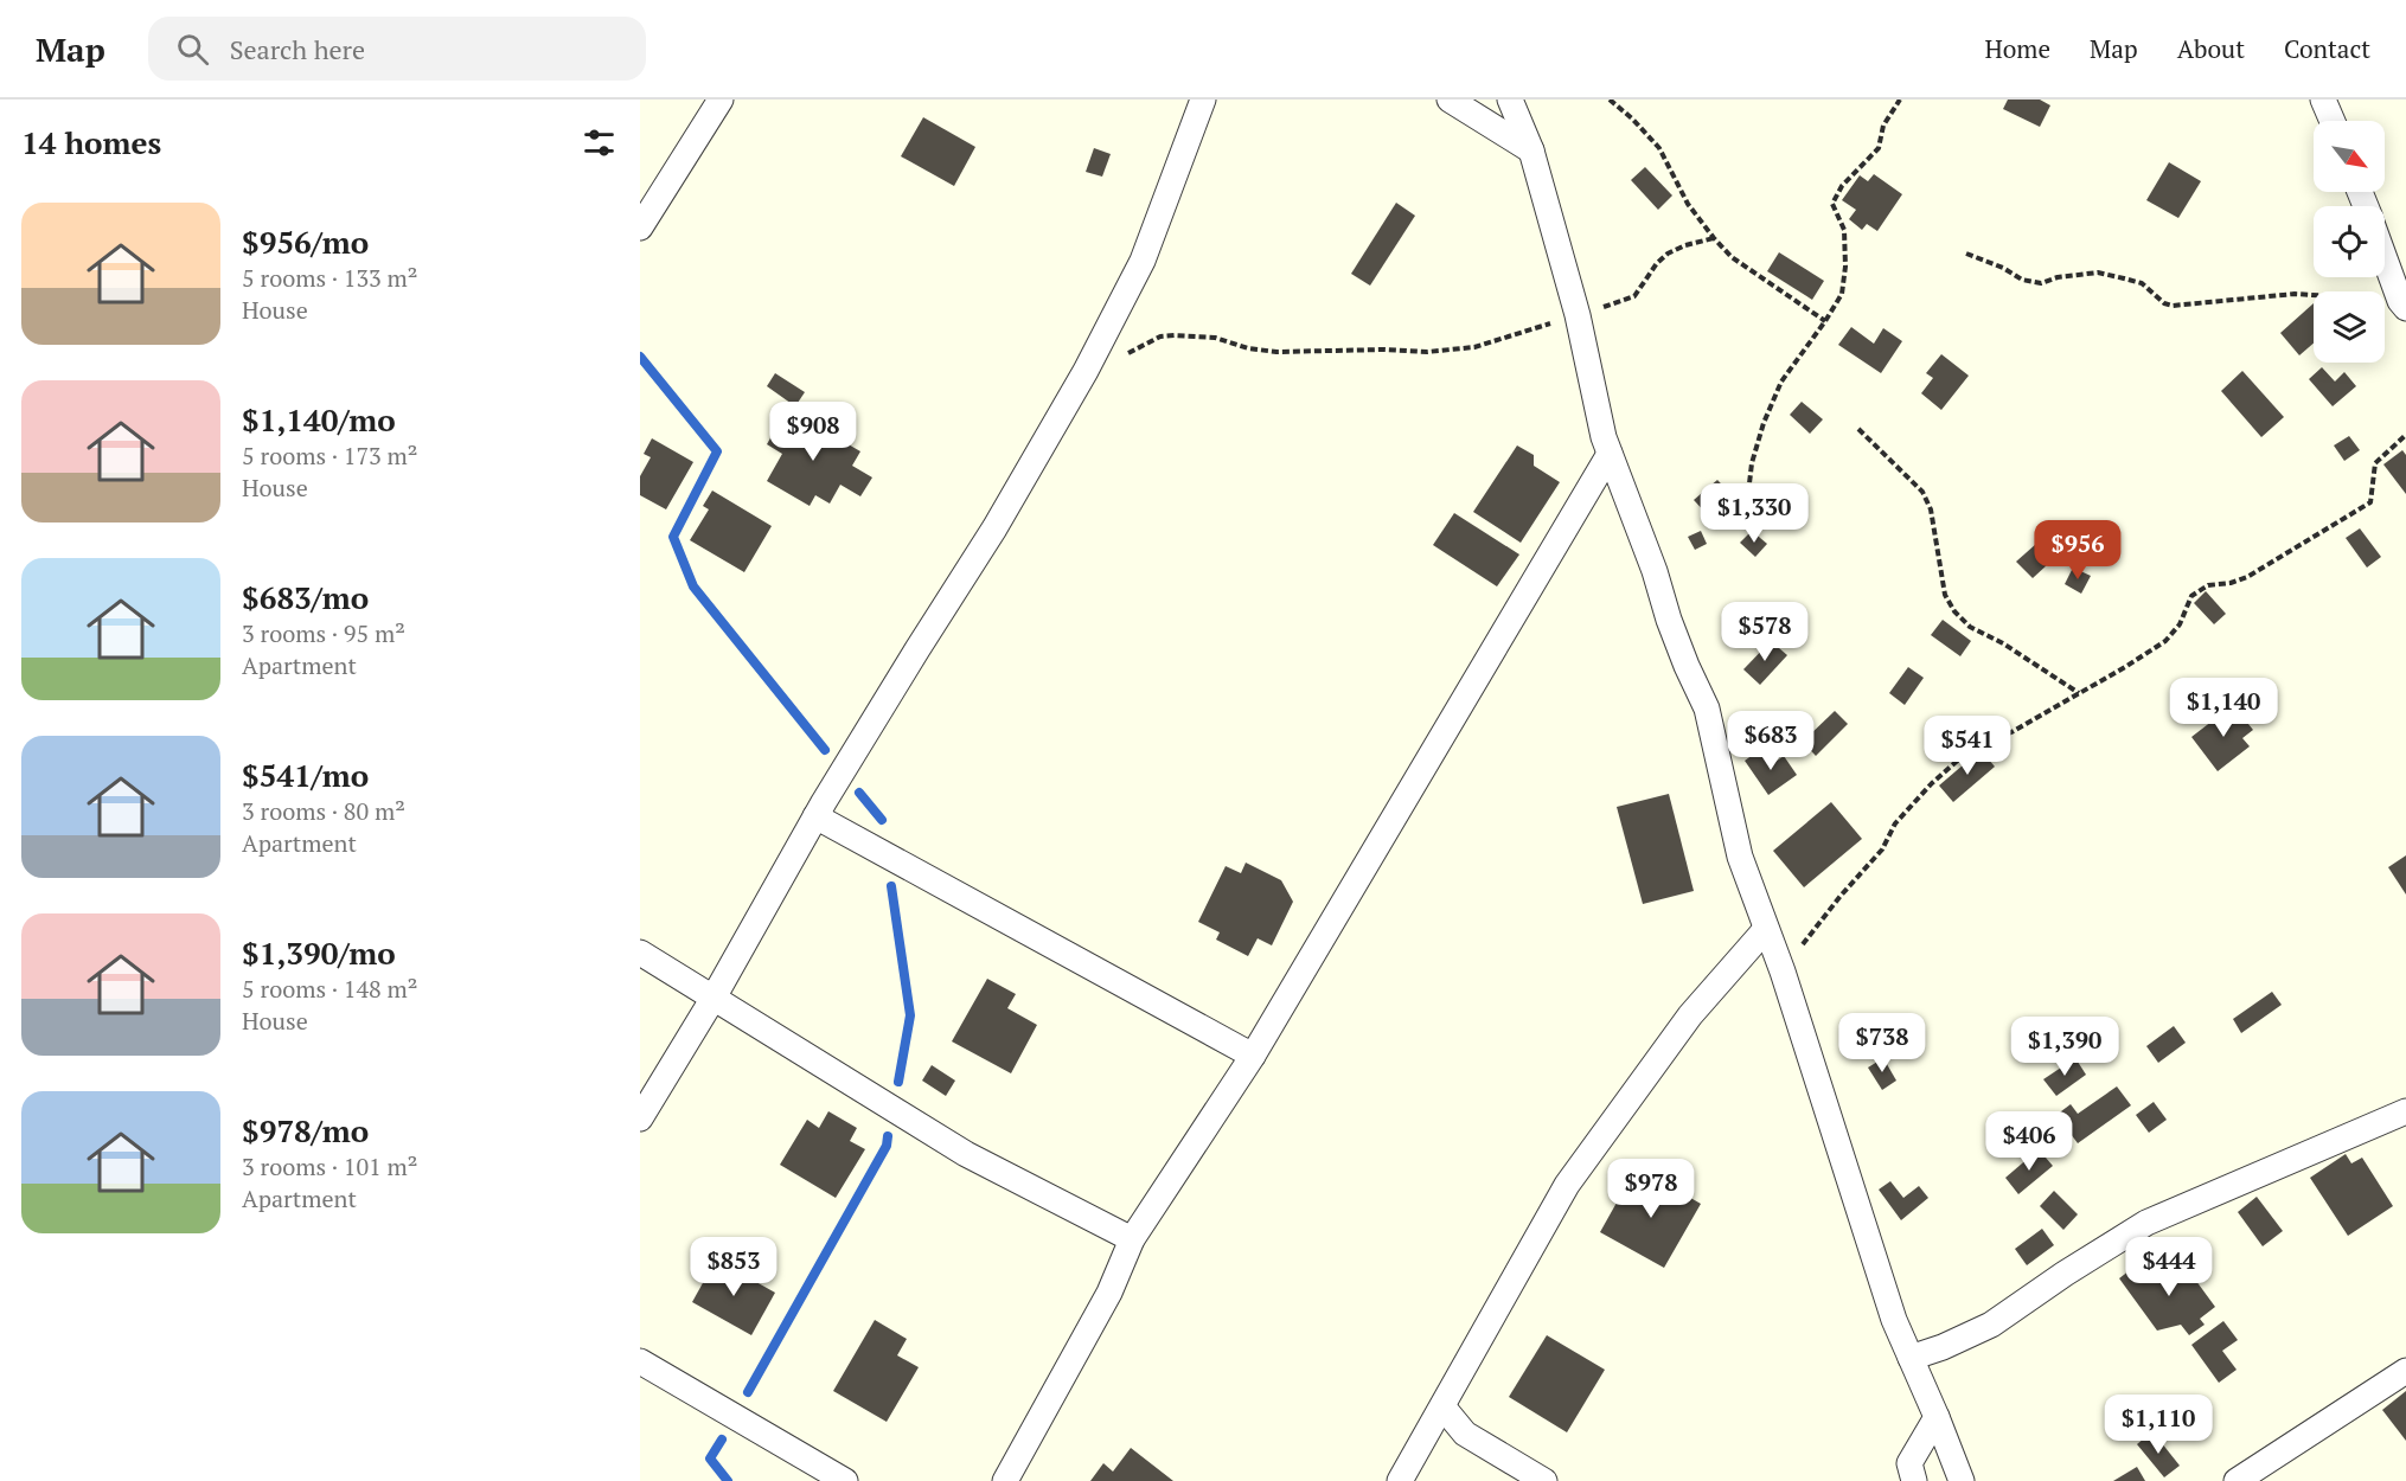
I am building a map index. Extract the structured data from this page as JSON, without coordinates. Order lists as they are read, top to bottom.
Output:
{
  "north": "bottom right",
  "page": {
    "header": "Map",
    "search": "Search here",
    "nav": [
      "Home",
      "Map",
      "About",
      "Contact"
    ],
    "heading": "14 homes",
    "list": [
      {
        "name": "$956/mo",
        "note": "5 rooms · 133 m² · House"
      },
      {
        "name": "$1,140/mo",
        "note": "5 rooms · 173 m² · House"
      },
      {
        "name": "$683/mo",
        "note": "3 rooms · 95 m² · Apartment"
      },
      {
        "name": "$541/mo",
        "note": "3 rooms · 80 m² · Apartment"
      },
      {
        "name": "$1,390/mo",
        "note": "5 rooms · 148 m² · House"
      },
      {
        "name": "$978/mo",
        "note": "3 rooms · 101 m² · Apartment"
      }
    ],
    "price": [
      "$908",
      "$1,330",
      "$956",
      "$578",
      "$1,140",
      "$683",
      "$541",
      "$738",
      "$1,390",
      "$406",
      "$978",
      "$853",
      "$444",
      "$1,110"
    ]
  }
}
